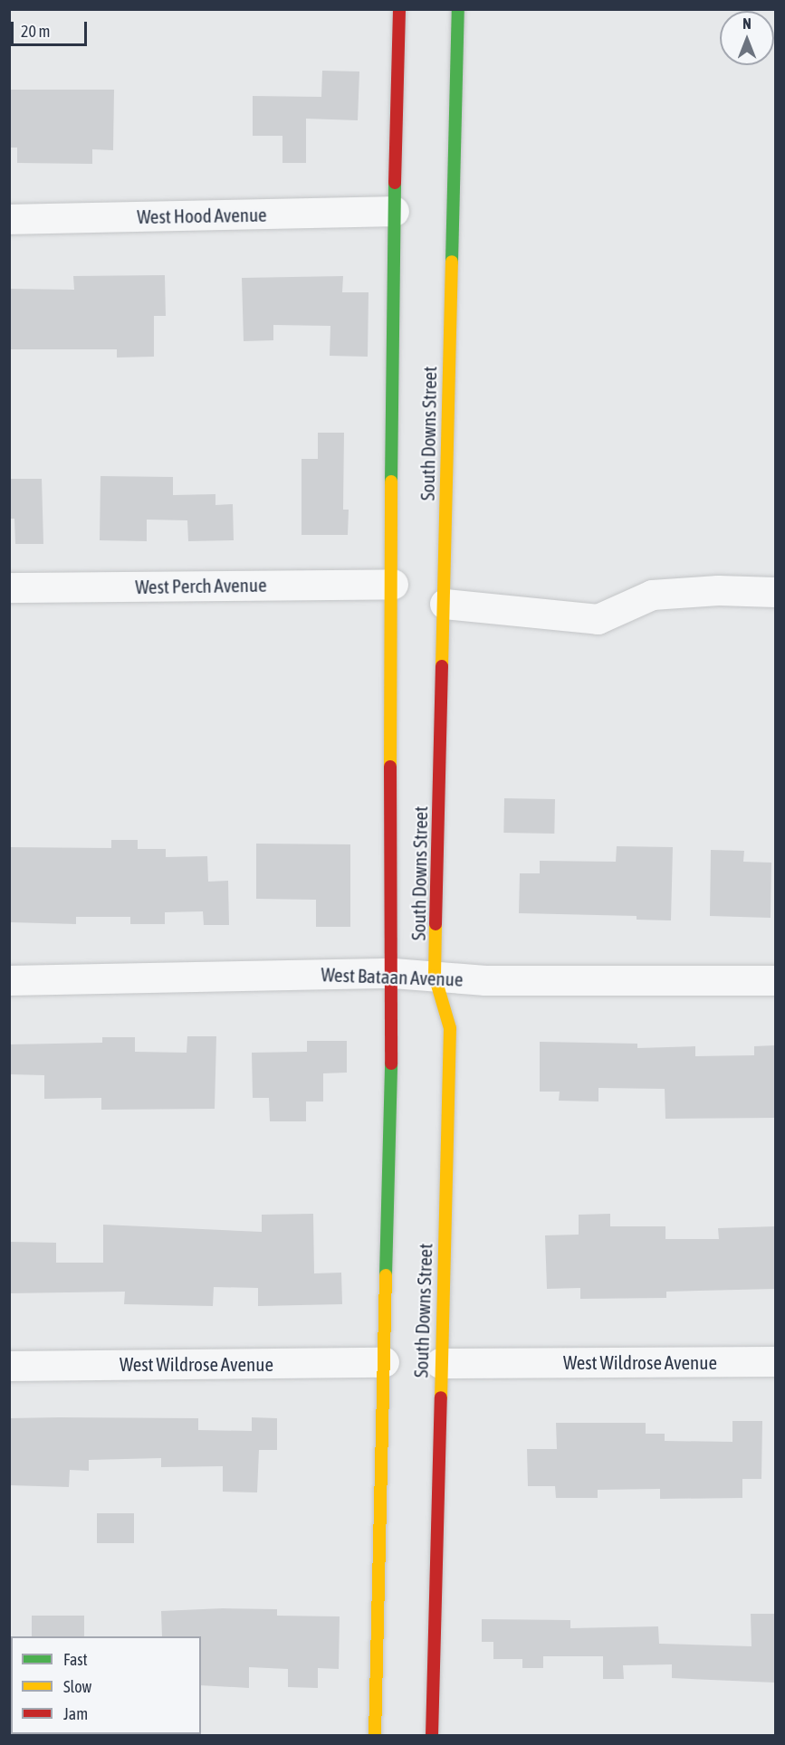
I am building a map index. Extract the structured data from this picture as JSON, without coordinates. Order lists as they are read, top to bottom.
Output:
{
  "streets": {
    "main road": ["South Downs Street"],
    "street": [
      "West Hood Avenue",
      "West Perch Avenue",
      "West Bataan Avenue",
      "West Wildrose Avenue"
    ]
  },
  "crossings": [
    ["West Hood Avenue", "South Downs Street"],
    ["South Downs Street", "West Perch Avenue"],
    ["South Downs Street", "West Bataan Avenue"],
    ["South Downs Street", "West Wildrose Avenue"]
  ],
  "legend": ["Fast", "Slow", "Jam"],
  "scale_bar": "20 m",
  "north": "top"
}
